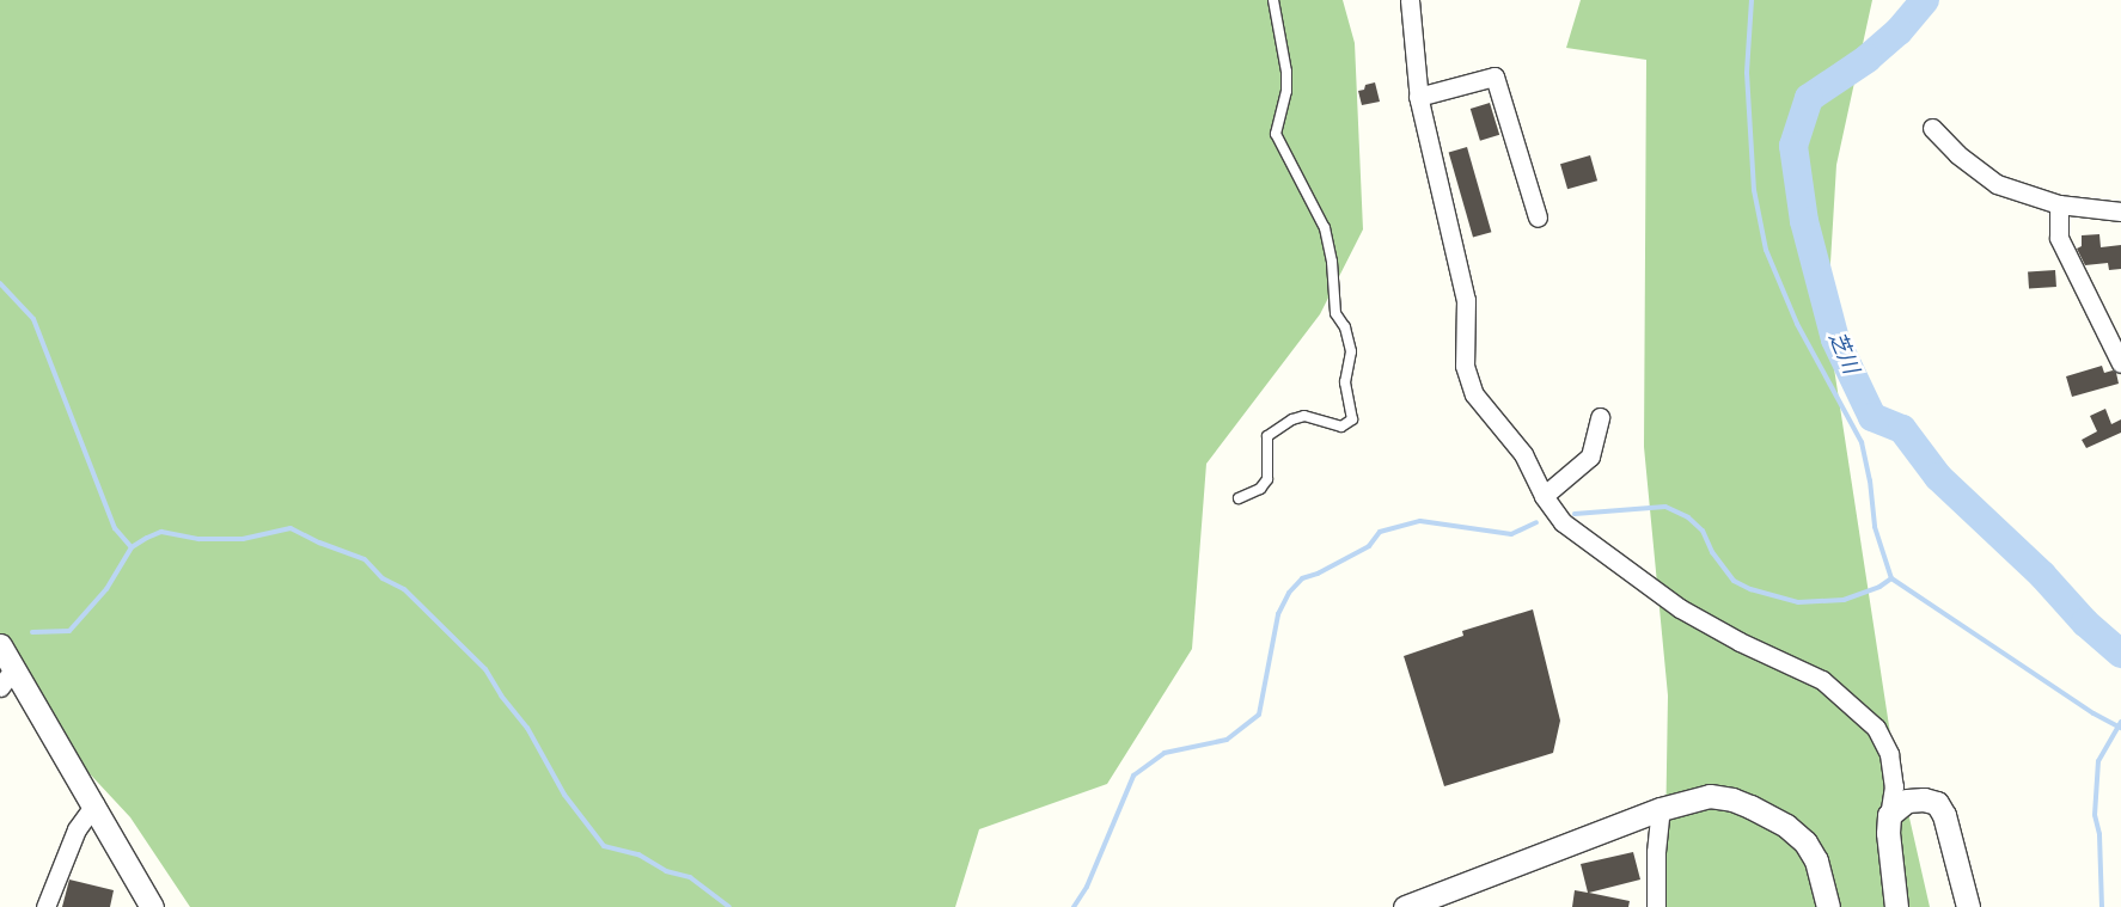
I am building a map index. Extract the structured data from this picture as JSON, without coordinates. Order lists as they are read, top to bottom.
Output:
{
  "water": ["芝川"]
}
